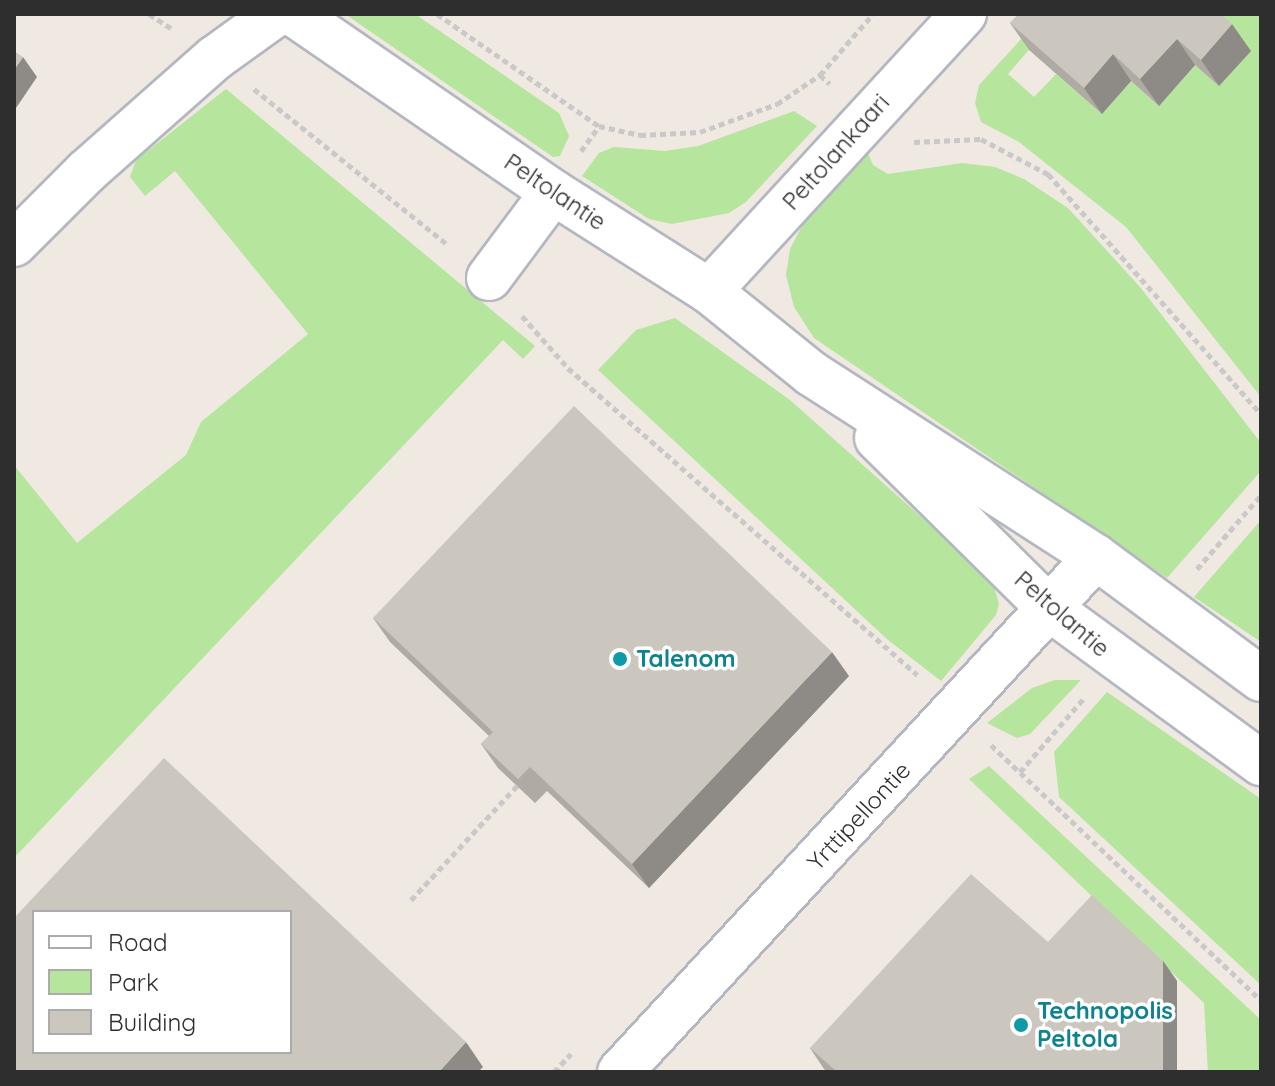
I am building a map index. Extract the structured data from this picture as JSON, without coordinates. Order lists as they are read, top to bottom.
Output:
{
  "streets": {
    "street": ["Peltolankaari", "Peltolantie", "Yrttipellontie"]
  },
  "crossings": [
    ["Peltolankaari", "Peltolantie"],
    ["Peltolantie", "Yrttipellontie"]
  ],
  "places": ["Talenom", "Technopolis Peltola"],
  "legend": ["Road", "Park", "Building"]
}
